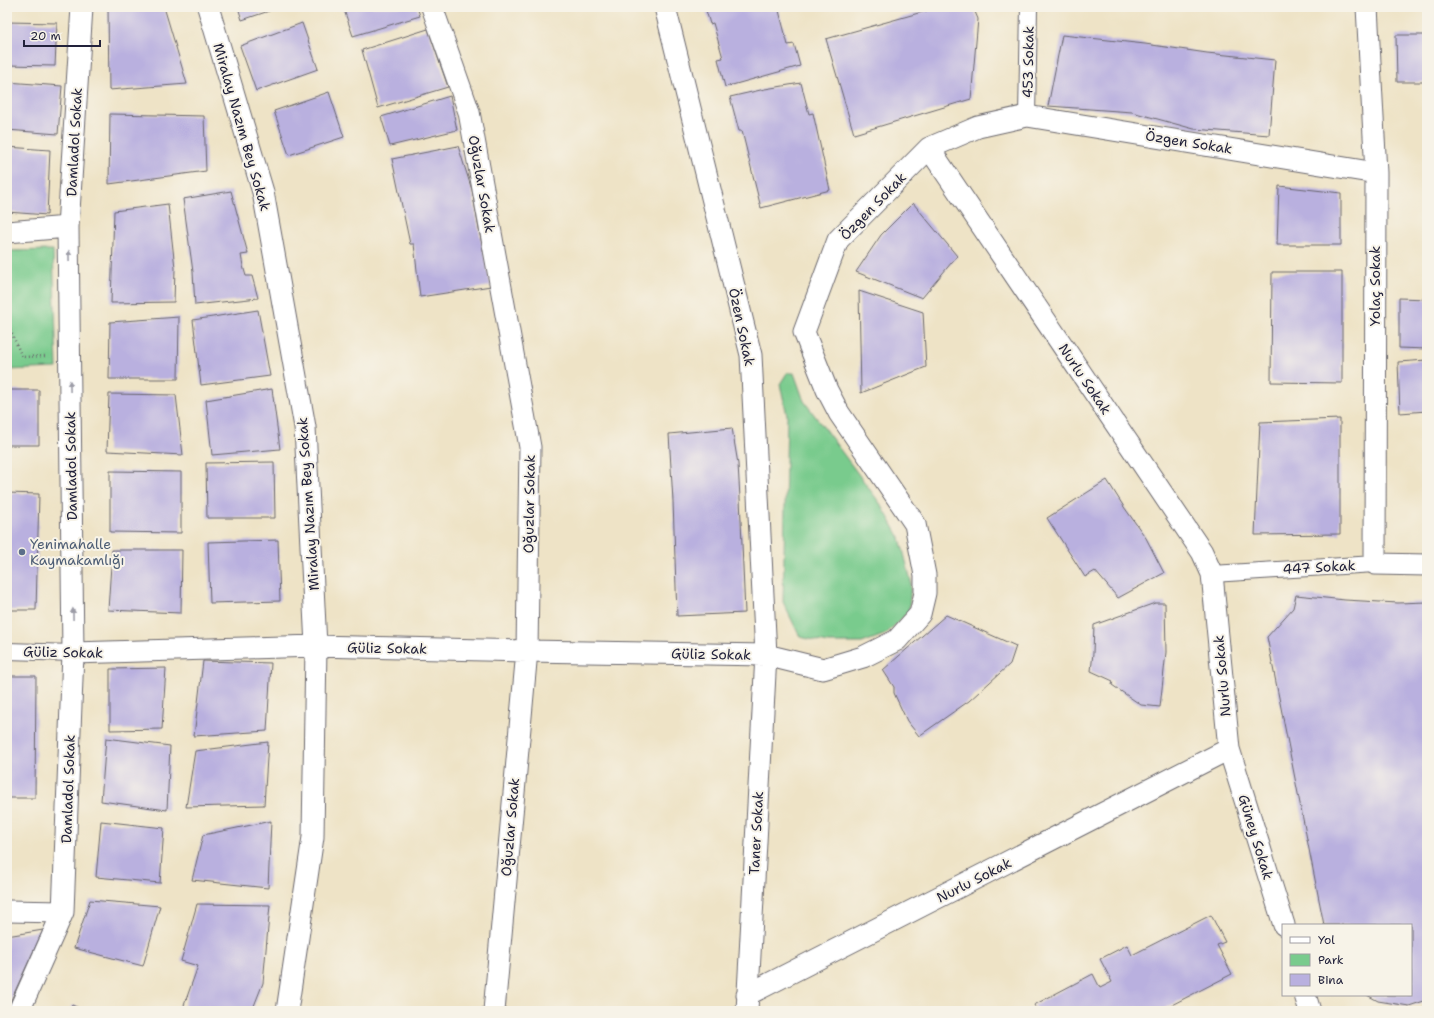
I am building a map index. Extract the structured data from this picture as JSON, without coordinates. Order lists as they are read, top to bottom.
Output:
{
  "streets": {
    "street": [
      "453 Sokak",
      "Miralay Nazım Bey Sokak",
      "Damladol Sokak",
      "Özgen Sokak",
      "Oğuzlar Sokak",
      "Yolaç Sokak",
      "Özen Sokak",
      "Nurlu Sokak",
      "447 Sokak",
      "Güliz Sokak",
      "Taner Sokak",
      "Güney Sokak"
    ]
  },
  "crossings": [
    ["453 Sokak", "Özgen Sokak"],
    ["Miralay Nazım Bey Sokak", "Güliz Sokak"],
    ["Damladol Sokak", "Güliz Sokak"],
    ["Özgen Sokak", "Yolaç Sokak"],
    ["Özgen Sokak", "Özen Sokak"],
    ["Özgen Sokak", "Nurlu Sokak"],
    ["Özgen Sokak", "Güliz Sokak"],
    ["Özgen Sokak", "Taner Sokak"],
    ["Oğuzlar Sokak", "Güliz Sokak"],
    ["Yolaç Sokak", "447 Sokak"],
    ["Özen Sokak", "Güliz Sokak"],
    ["Özen Sokak", "Taner Sokak"],
    ["Nurlu Sokak", "447 Sokak"],
    ["Nurlu Sokak", "Taner Sokak"],
    ["Nurlu Sokak", "Güney Sokak"],
    ["Güliz Sokak", "Taner Sokak"]
  ],
  "one_way": ["Damladol Sokak"],
  "places": ["Yenimahalle Kaymakamlığı"],
  "legend": ["Yol", "Park", "Bina"],
  "scale_bar": "20 m"
}
